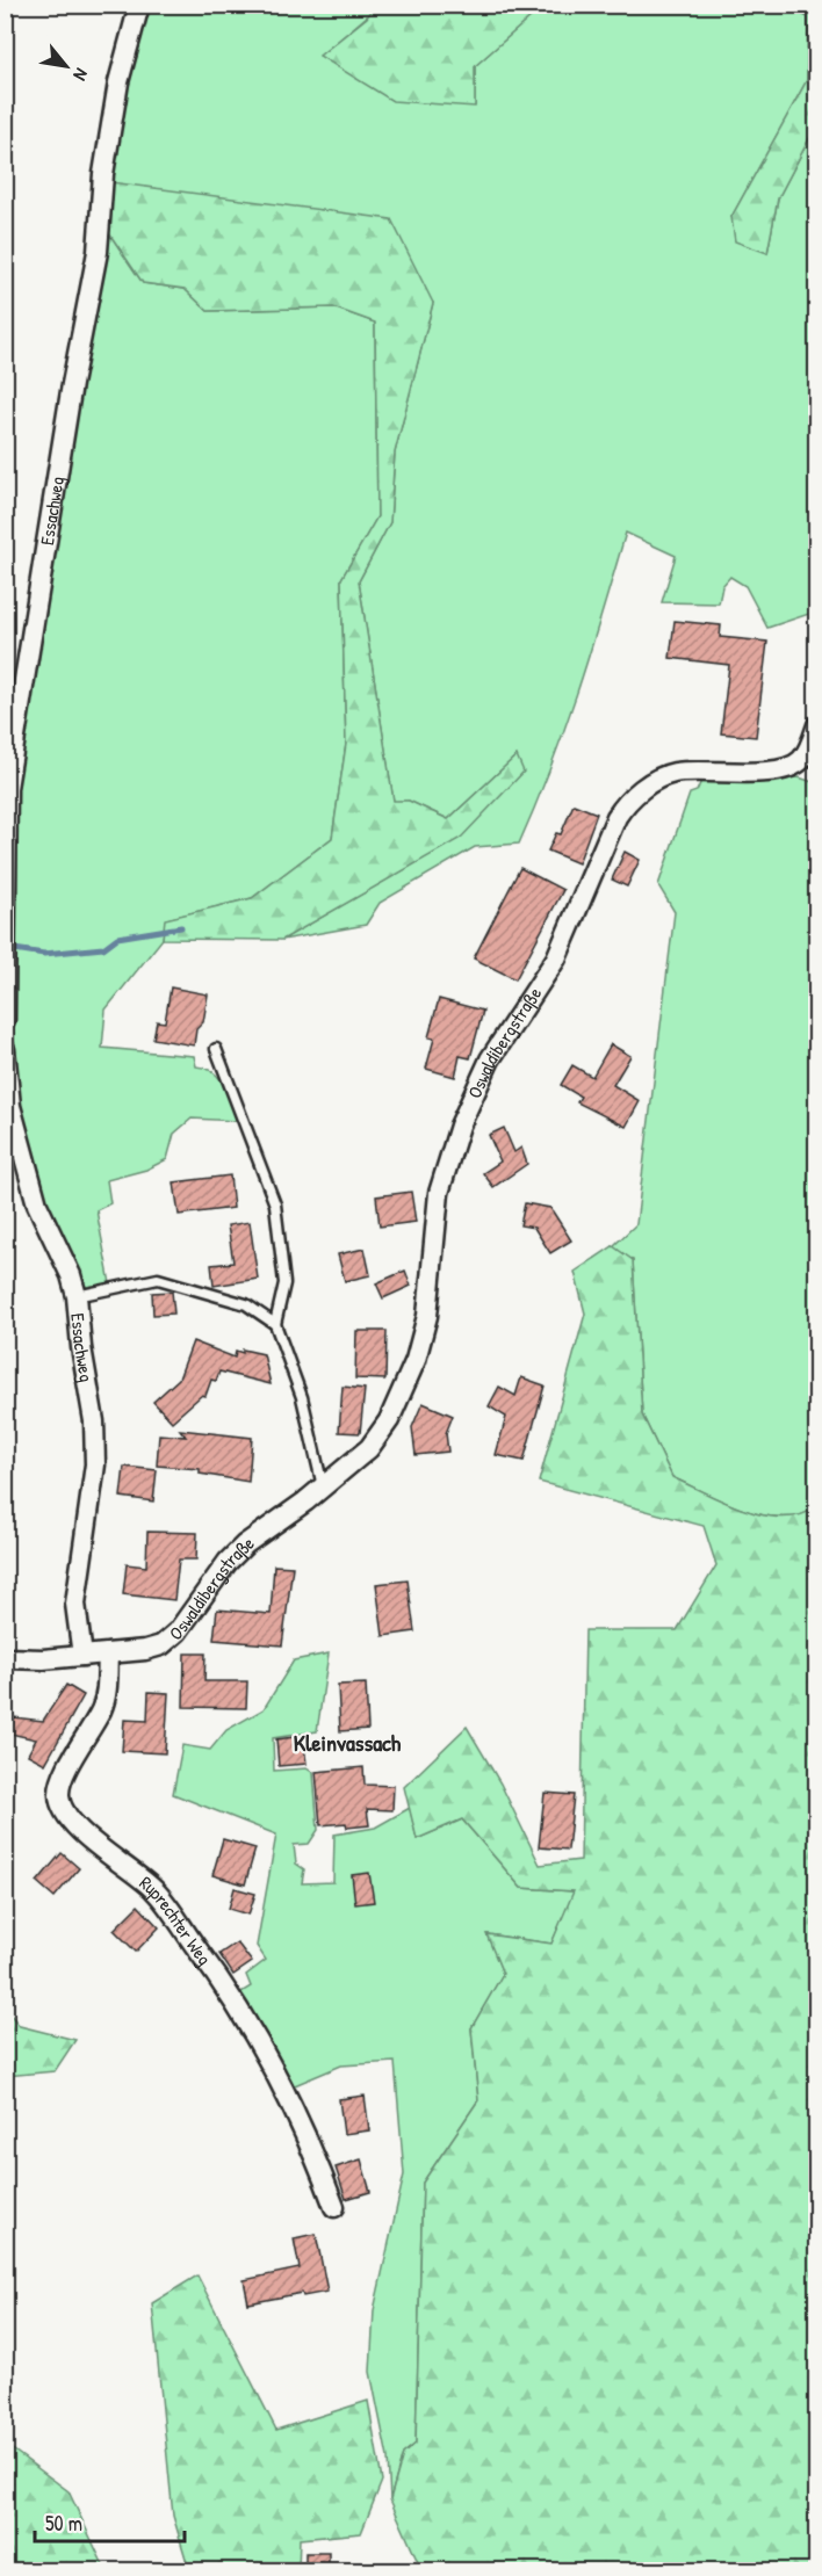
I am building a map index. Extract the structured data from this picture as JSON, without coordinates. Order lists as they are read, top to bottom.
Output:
{
  "streets": {
    "street": ["Essachweg", "Oswaldibergstraße", "Ruprechter Weg"]
  },
  "crossings": [
    ["Essachweg", "Oswaldibergstraße"],
    ["Oswaldibergstraße", "Ruprechter Weg"]
  ],
  "districts": ["Kleinvassach"],
  "scale_bar": "50 m",
  "north": "bottom right"
}
